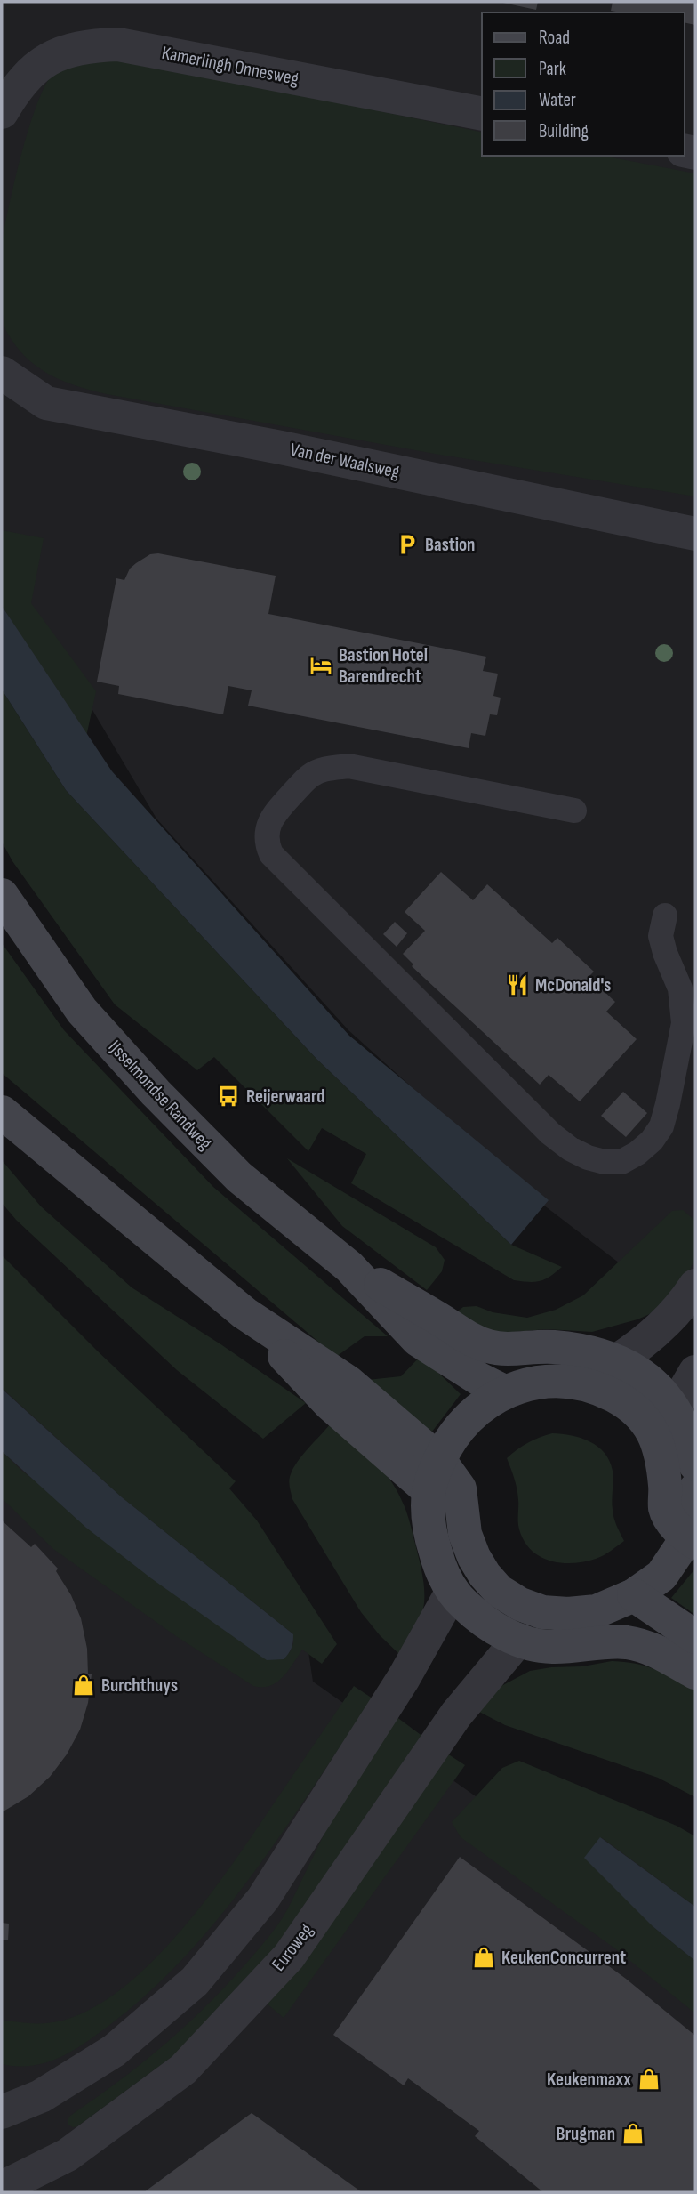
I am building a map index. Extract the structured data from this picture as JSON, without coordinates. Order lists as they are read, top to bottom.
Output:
{
  "streets": {
    "main road": ["IJsselmondse Randweg"],
    "street": ["Kamerlingh Onnesweg", "Van der Waalsweg", "Euroweg"]
  },
  "places": {
    "parking": ["Bastion"],
    "hotel": ["Bastion Hotel Barendrecht"],
    "restaurant": ["McDonald's"],
    "bus stop": ["Reijerwaard"],
    "shop": [
      "Burchthuys",
      "KeukenConcurrent",
      "Keukenmaxx",
      "Brugman"
    ]
  },
  "legend": [
    "Road",
    "Park",
    "Water",
    "Building"
  ]
}
